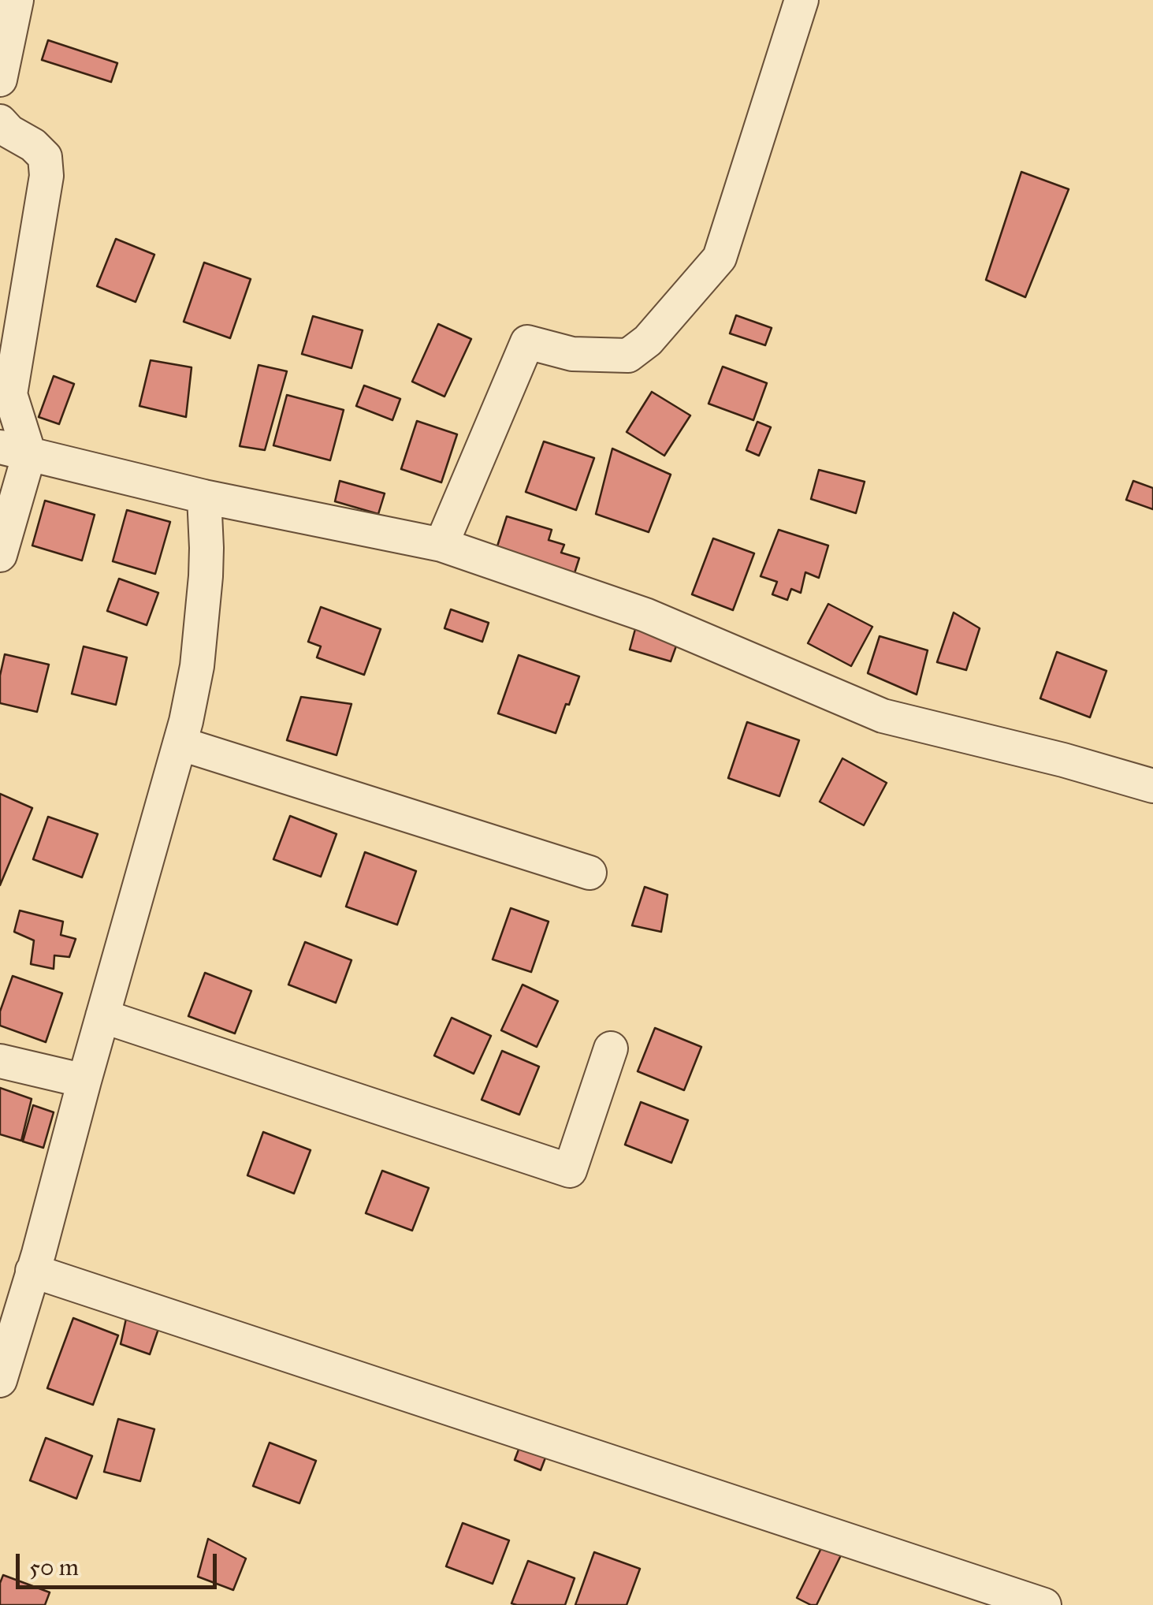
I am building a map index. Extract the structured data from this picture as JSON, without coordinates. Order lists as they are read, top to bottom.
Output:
{
  "scale_bar": "50 m"
}
